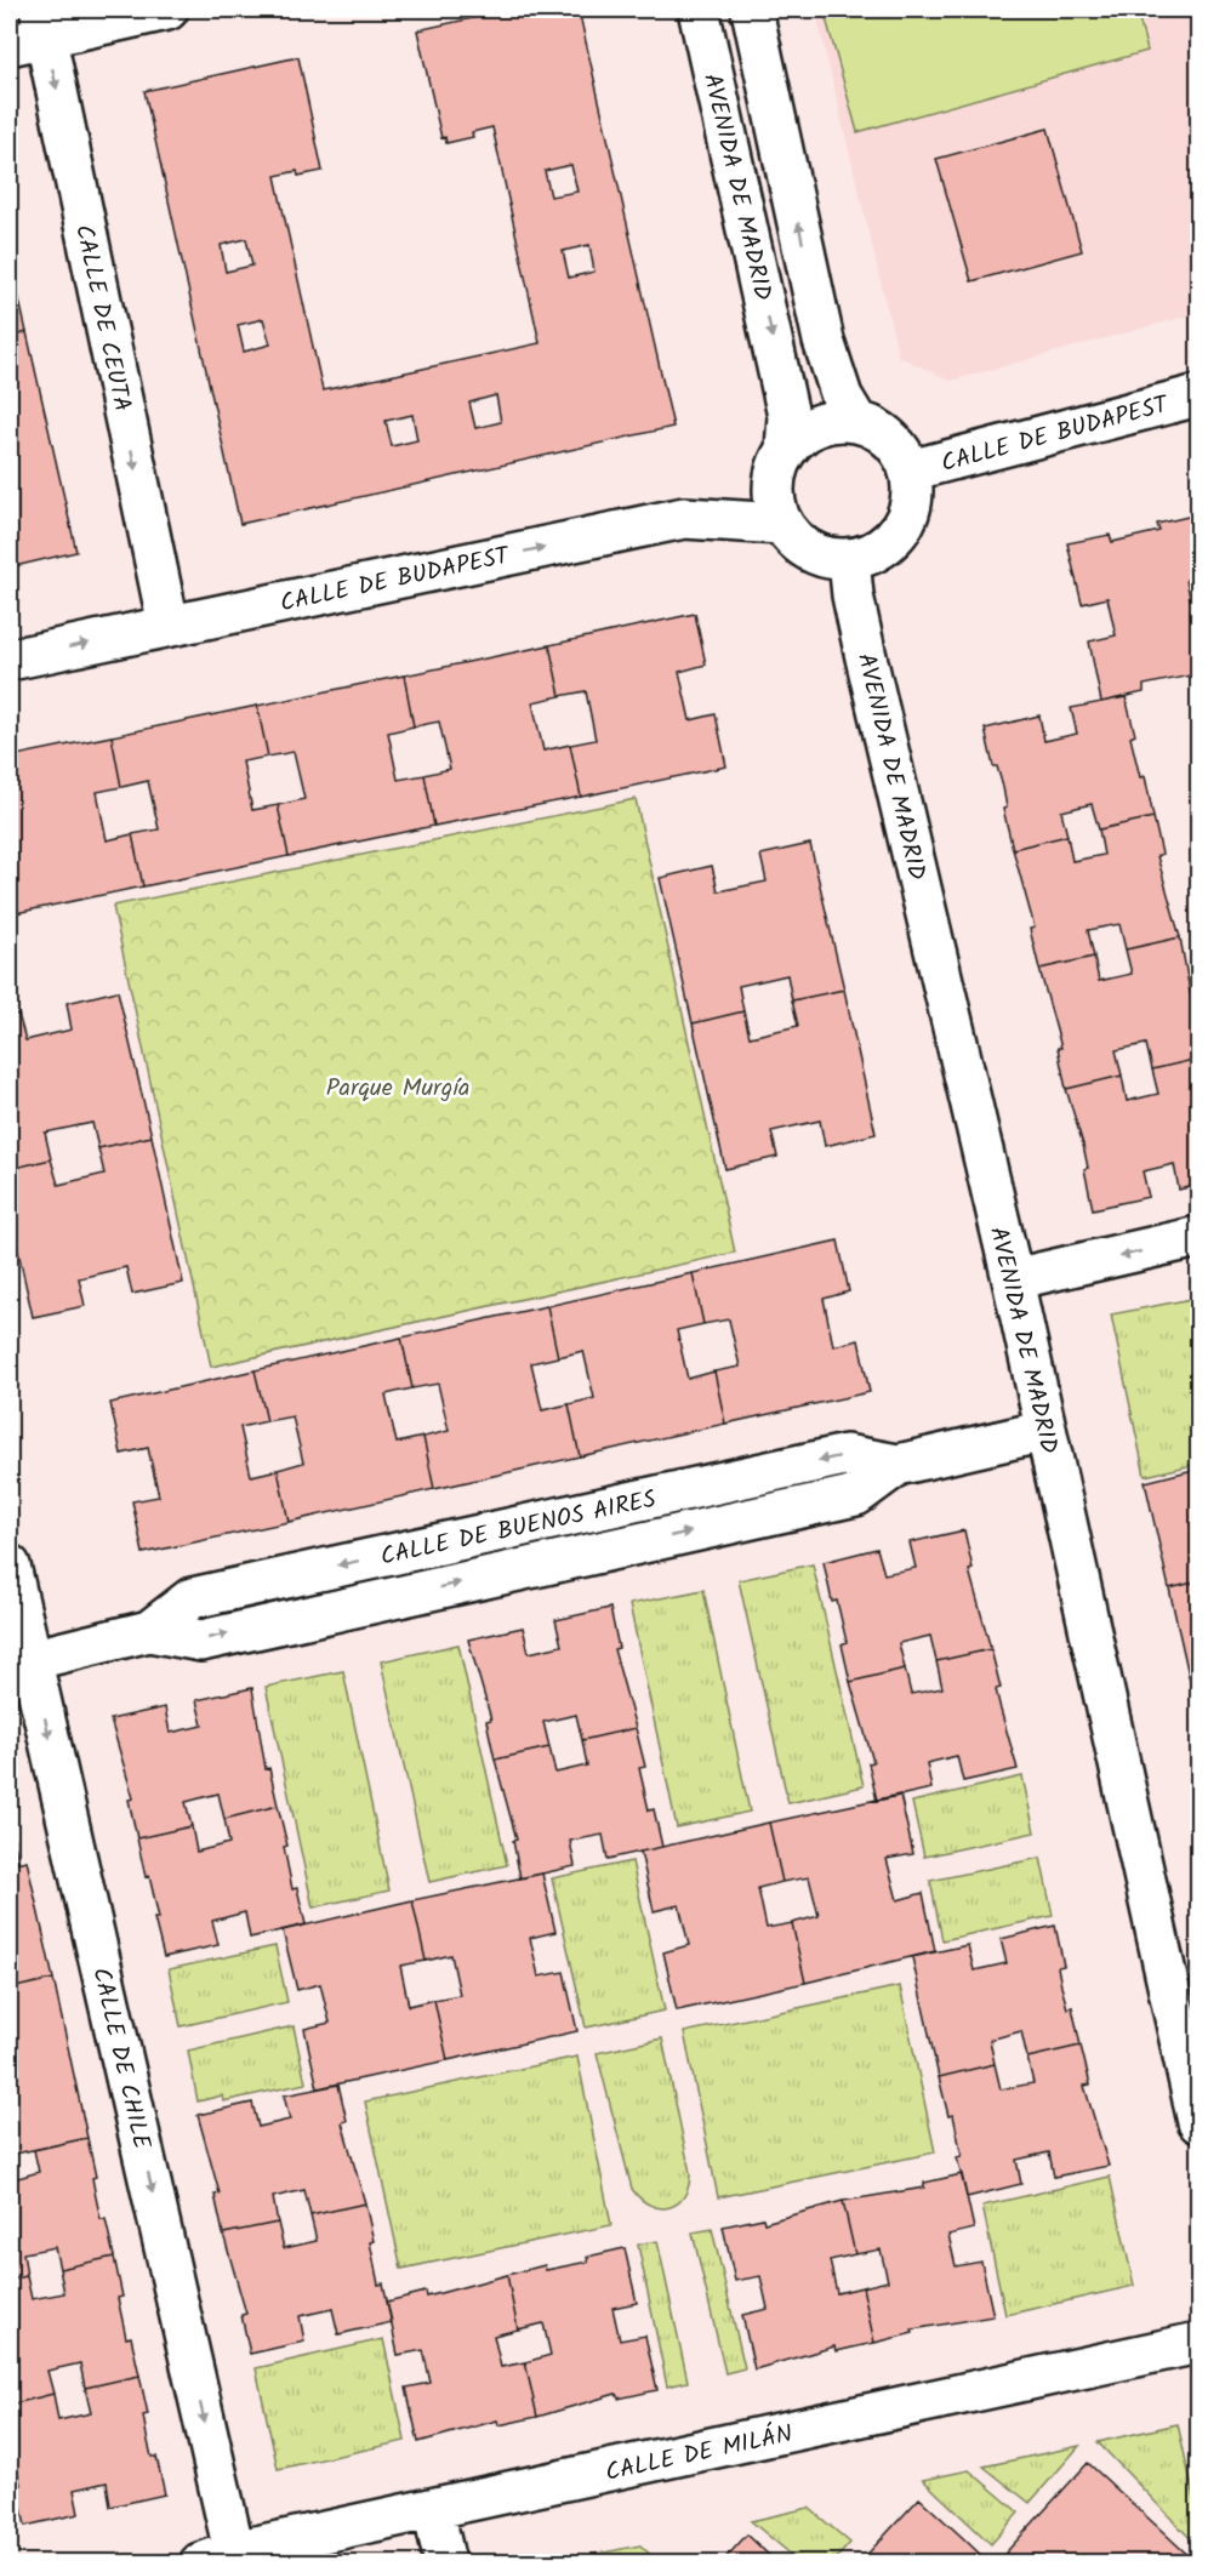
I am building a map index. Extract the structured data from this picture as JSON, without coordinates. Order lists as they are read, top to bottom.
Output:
{
  "streets": {
    "street": [
      "AVENIDA DE MADRID",
      "CALLE DE CEUTA",
      "CALLE DE BUDAPEST",
      "CALLE DE BUENOS AIRES",
      "CALLE DE CHILE",
      "CALLE DE MILÁN"
    ]
  },
  "crossings": [
    ["AVENIDA DE MADRID", "CALLE DE BUDAPEST"],
    ["AVENIDA DE MADRID", "CALLE DE BUENOS AIRES"],
    ["CALLE DE CEUTA", "CALLE DE BUDAPEST"],
    ["CALLE DE BUENOS AIRES", "CALLE DE CHILE"],
    ["CALLE DE CHILE", "CALLE DE MILÁN"]
  ],
  "one_way": ["CALLE DE CEUTA", "CALLE DE BUDAPEST", "CALLE DE CHILE"],
  "parks": ["Parque Murgía"]
}
